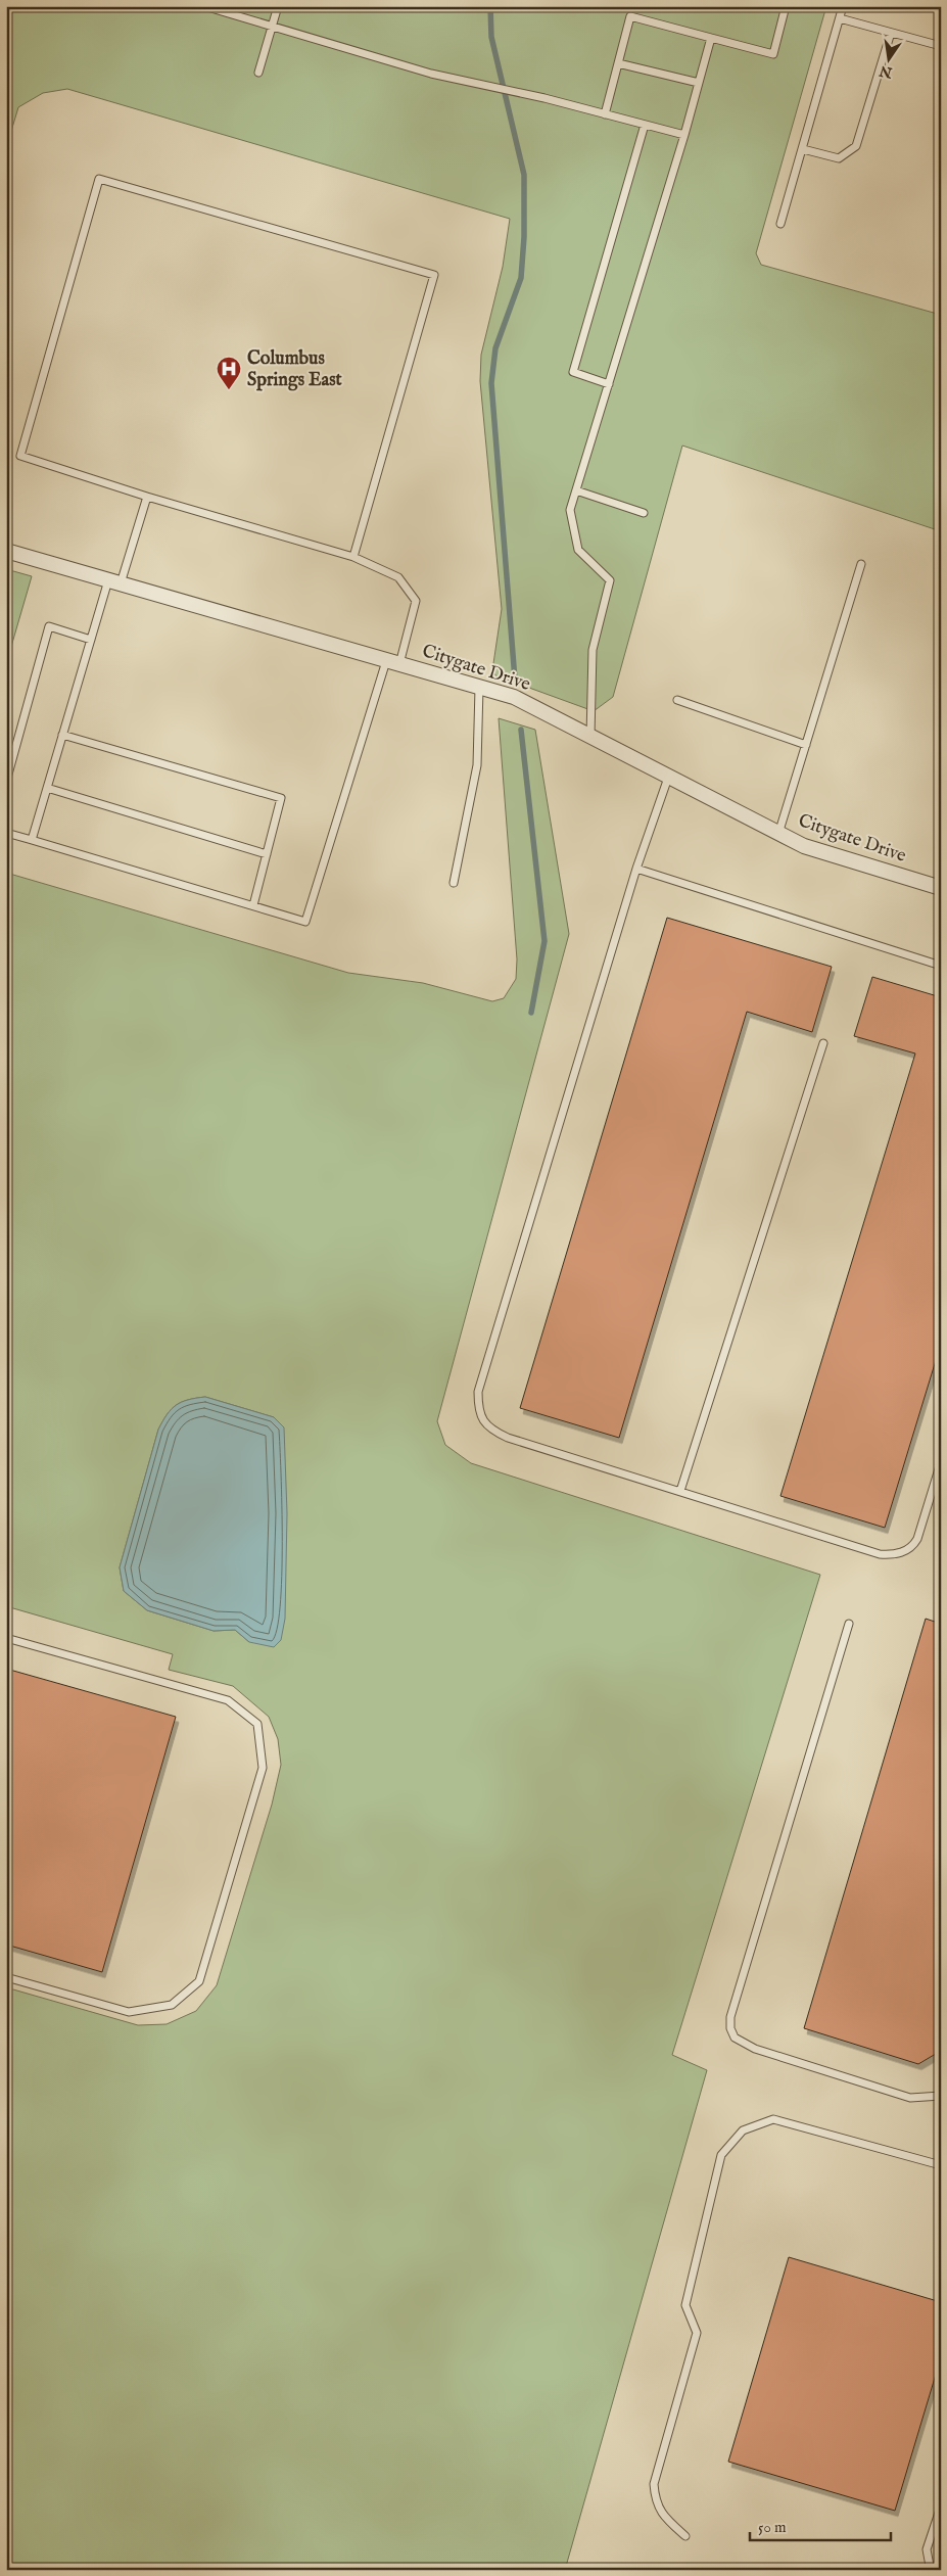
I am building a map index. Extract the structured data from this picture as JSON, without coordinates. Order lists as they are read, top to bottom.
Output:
{
  "streets": {
    "street": ["Citygate Drive"]
  },
  "places": {
    "hospital": ["Columbus Springs East"]
  },
  "scale_bar": "50 m",
  "north": "bottom"
}
